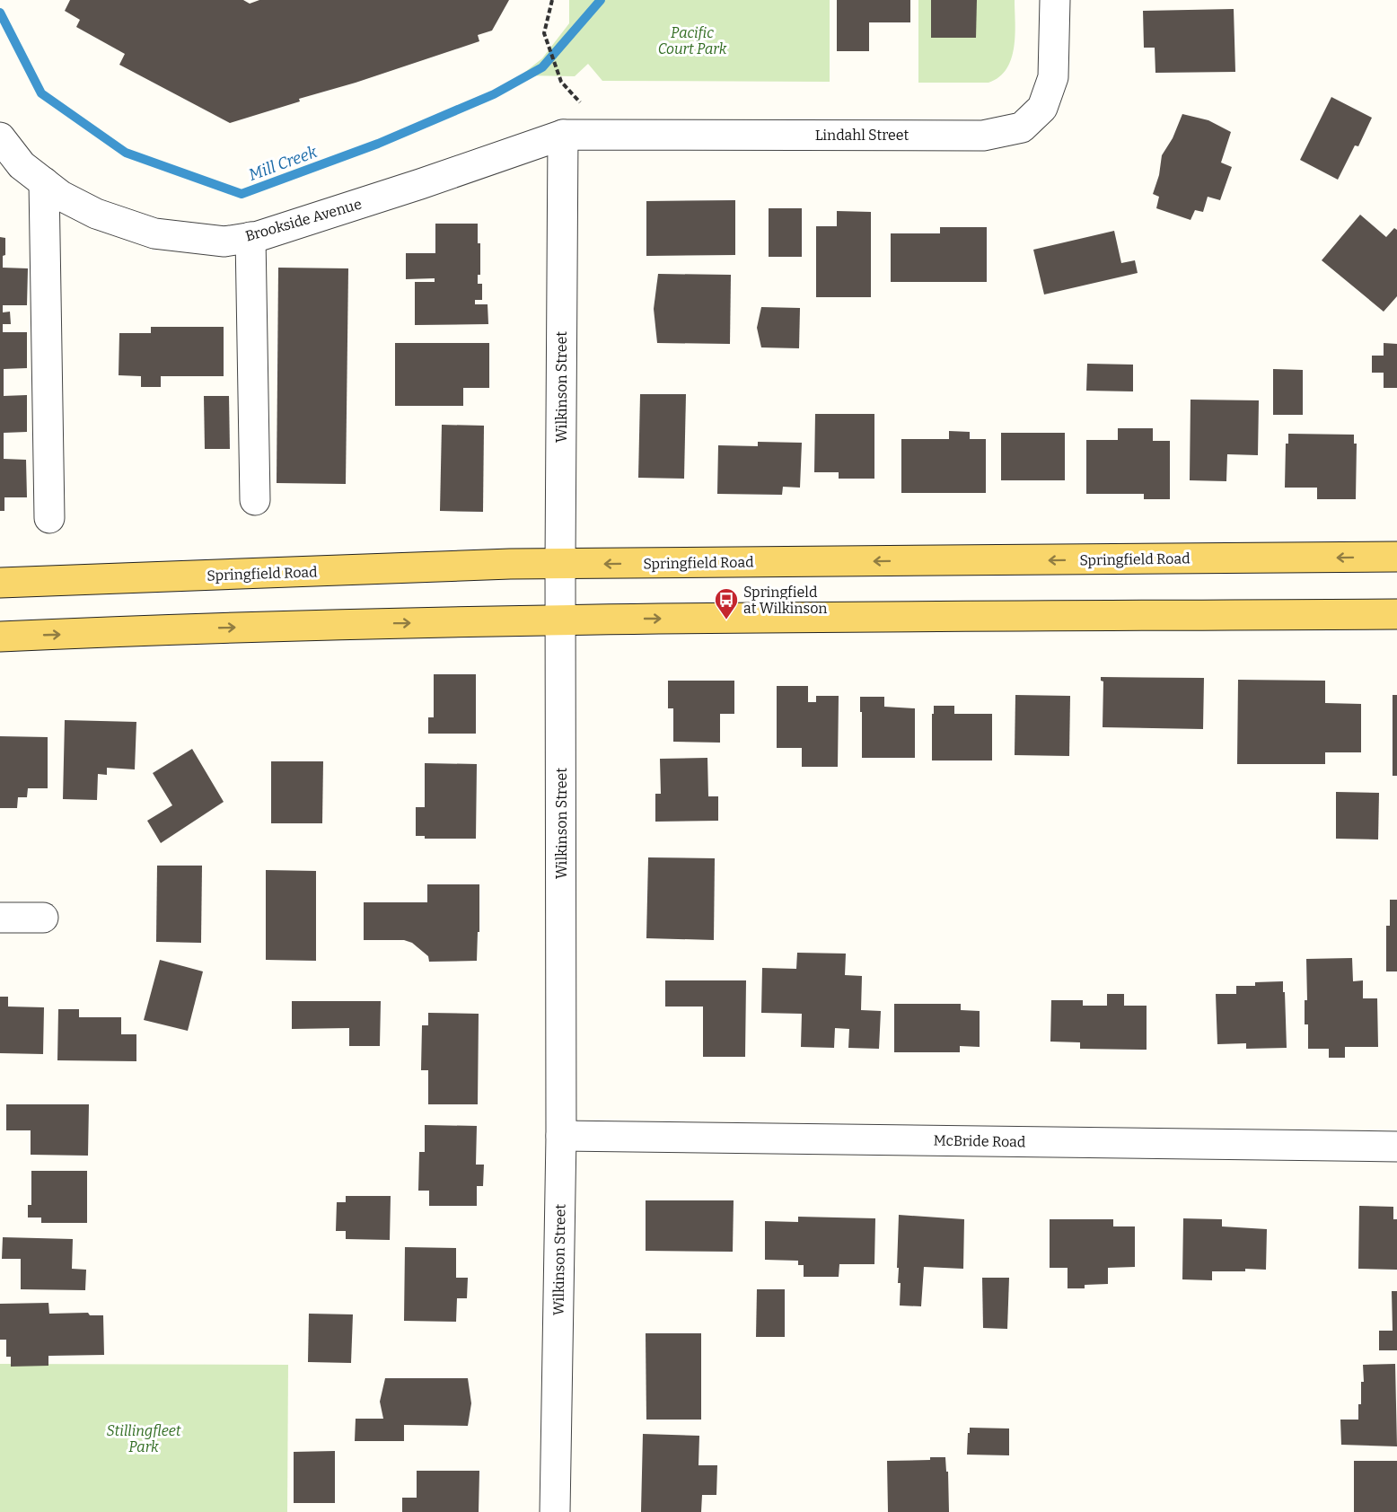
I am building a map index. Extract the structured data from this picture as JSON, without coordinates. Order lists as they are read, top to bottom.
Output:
{
  "streets": {
    "main road": ["Springfield Road"],
    "street": [
      "Lindahl Street",
      "Brookside Avenue",
      "Wilkinson Street",
      "McBride Road"
    ]
  },
  "crossings": [
    ["Lindahl Street", "Brookside Avenue"],
    ["Lindahl Street", "Wilkinson Street"],
    ["Brookside Avenue", "Wilkinson Street"],
    ["Wilkinson Street", "Springfield Road"],
    ["Wilkinson Street", "McBride Road"]
  ],
  "water": ["Mill Creek"],
  "parks": ["Pacific Court Park", "Stillingfleet Park"],
  "places": {
    "bus stop": ["Springfield at Wilkinson"]
  }
}
